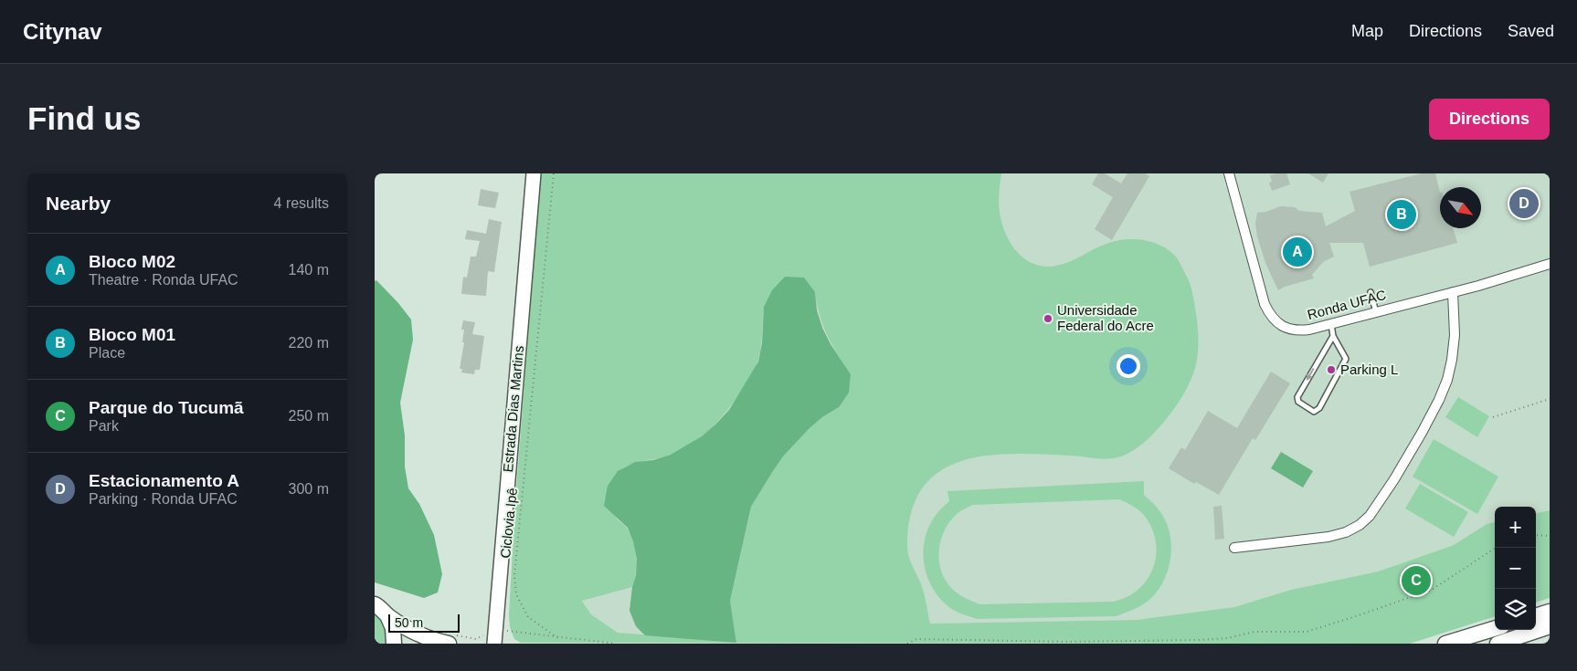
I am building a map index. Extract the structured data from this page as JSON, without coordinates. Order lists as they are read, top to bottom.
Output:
{
  "streets": {
    "street": ["Ronda UFAC", "Estrada Dias Martins"],
    "path": ["Ciclovia Ipê"]
  },
  "places": ["Universidade Federal do Acre", "Parking L"],
  "scale_bar": "50 m",
  "north": "bottom right",
  "page": {
    "header": "Citynav",
    "nav": ["Map", "Directions", "Saved"],
    "buttons": "Directions",
    "title": "Find us",
    "heading": ["Nearby", "4 results"],
    "pins": [
      "D",
      "B",
      "A",
      "C"
    ],
    "list": [
      {
        "mark": "A",
        "name": "Bloco M02",
        "note": "Theatre · Ronda UFAC",
        "value": "140 m"
      },
      {
        "mark": "B",
        "name": "Bloco M01",
        "note": "Place",
        "value": "220 m"
      },
      {
        "mark": "C",
        "name": "Parque do Tucumã",
        "note": "Park",
        "value": "250 m"
      },
      {
        "mark": "D",
        "name": "Estacionamento A",
        "note": "Parking · Ronda UFAC",
        "value": "300 m"
      }
    ],
    "map_buttons": ["+", "−"],
    "scale": "50 m"
  }
}
